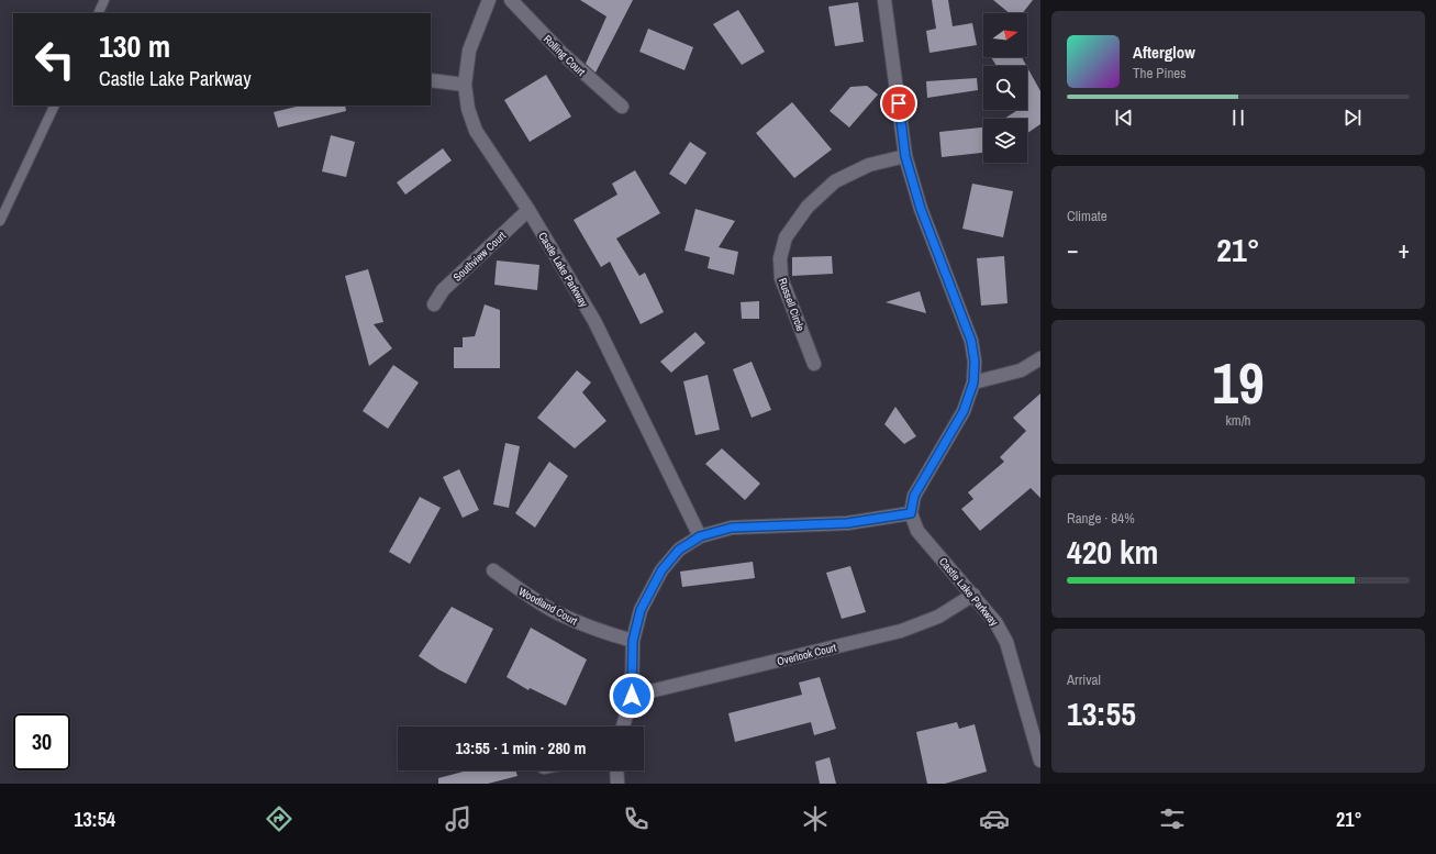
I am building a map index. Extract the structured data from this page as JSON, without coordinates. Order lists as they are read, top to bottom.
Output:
{
  "streets": {
    "street": [
      "Rolling Court",
      "Southview Court",
      "Castle Lake Parkway",
      "Russell Circle",
      "Woodland Court",
      "Overlook Court"
    ]
  },
  "crossings": [
    ["Southview Court", "Castle Lake Parkway"],
    ["Castle Lake Parkway", "Overlook Court"]
  ],
  "north": "right",
  "page": {
    "turn": ["130 m", "Castle Lake Parkway"],
    "song": ["Afterglow", "The Pines"],
    "tile": [
      "Climate",
      ["19", "km/h"],
      ["Range · 84%", "420 km"],
      ["Arrival", "13:55"]
    ],
    "heat": ["−", "21°", "+"],
    "limit": "30",
    "trip": "13:55 · 1 min · 280 m",
    "tabs": ["13:54", "21°"]
  }
}
